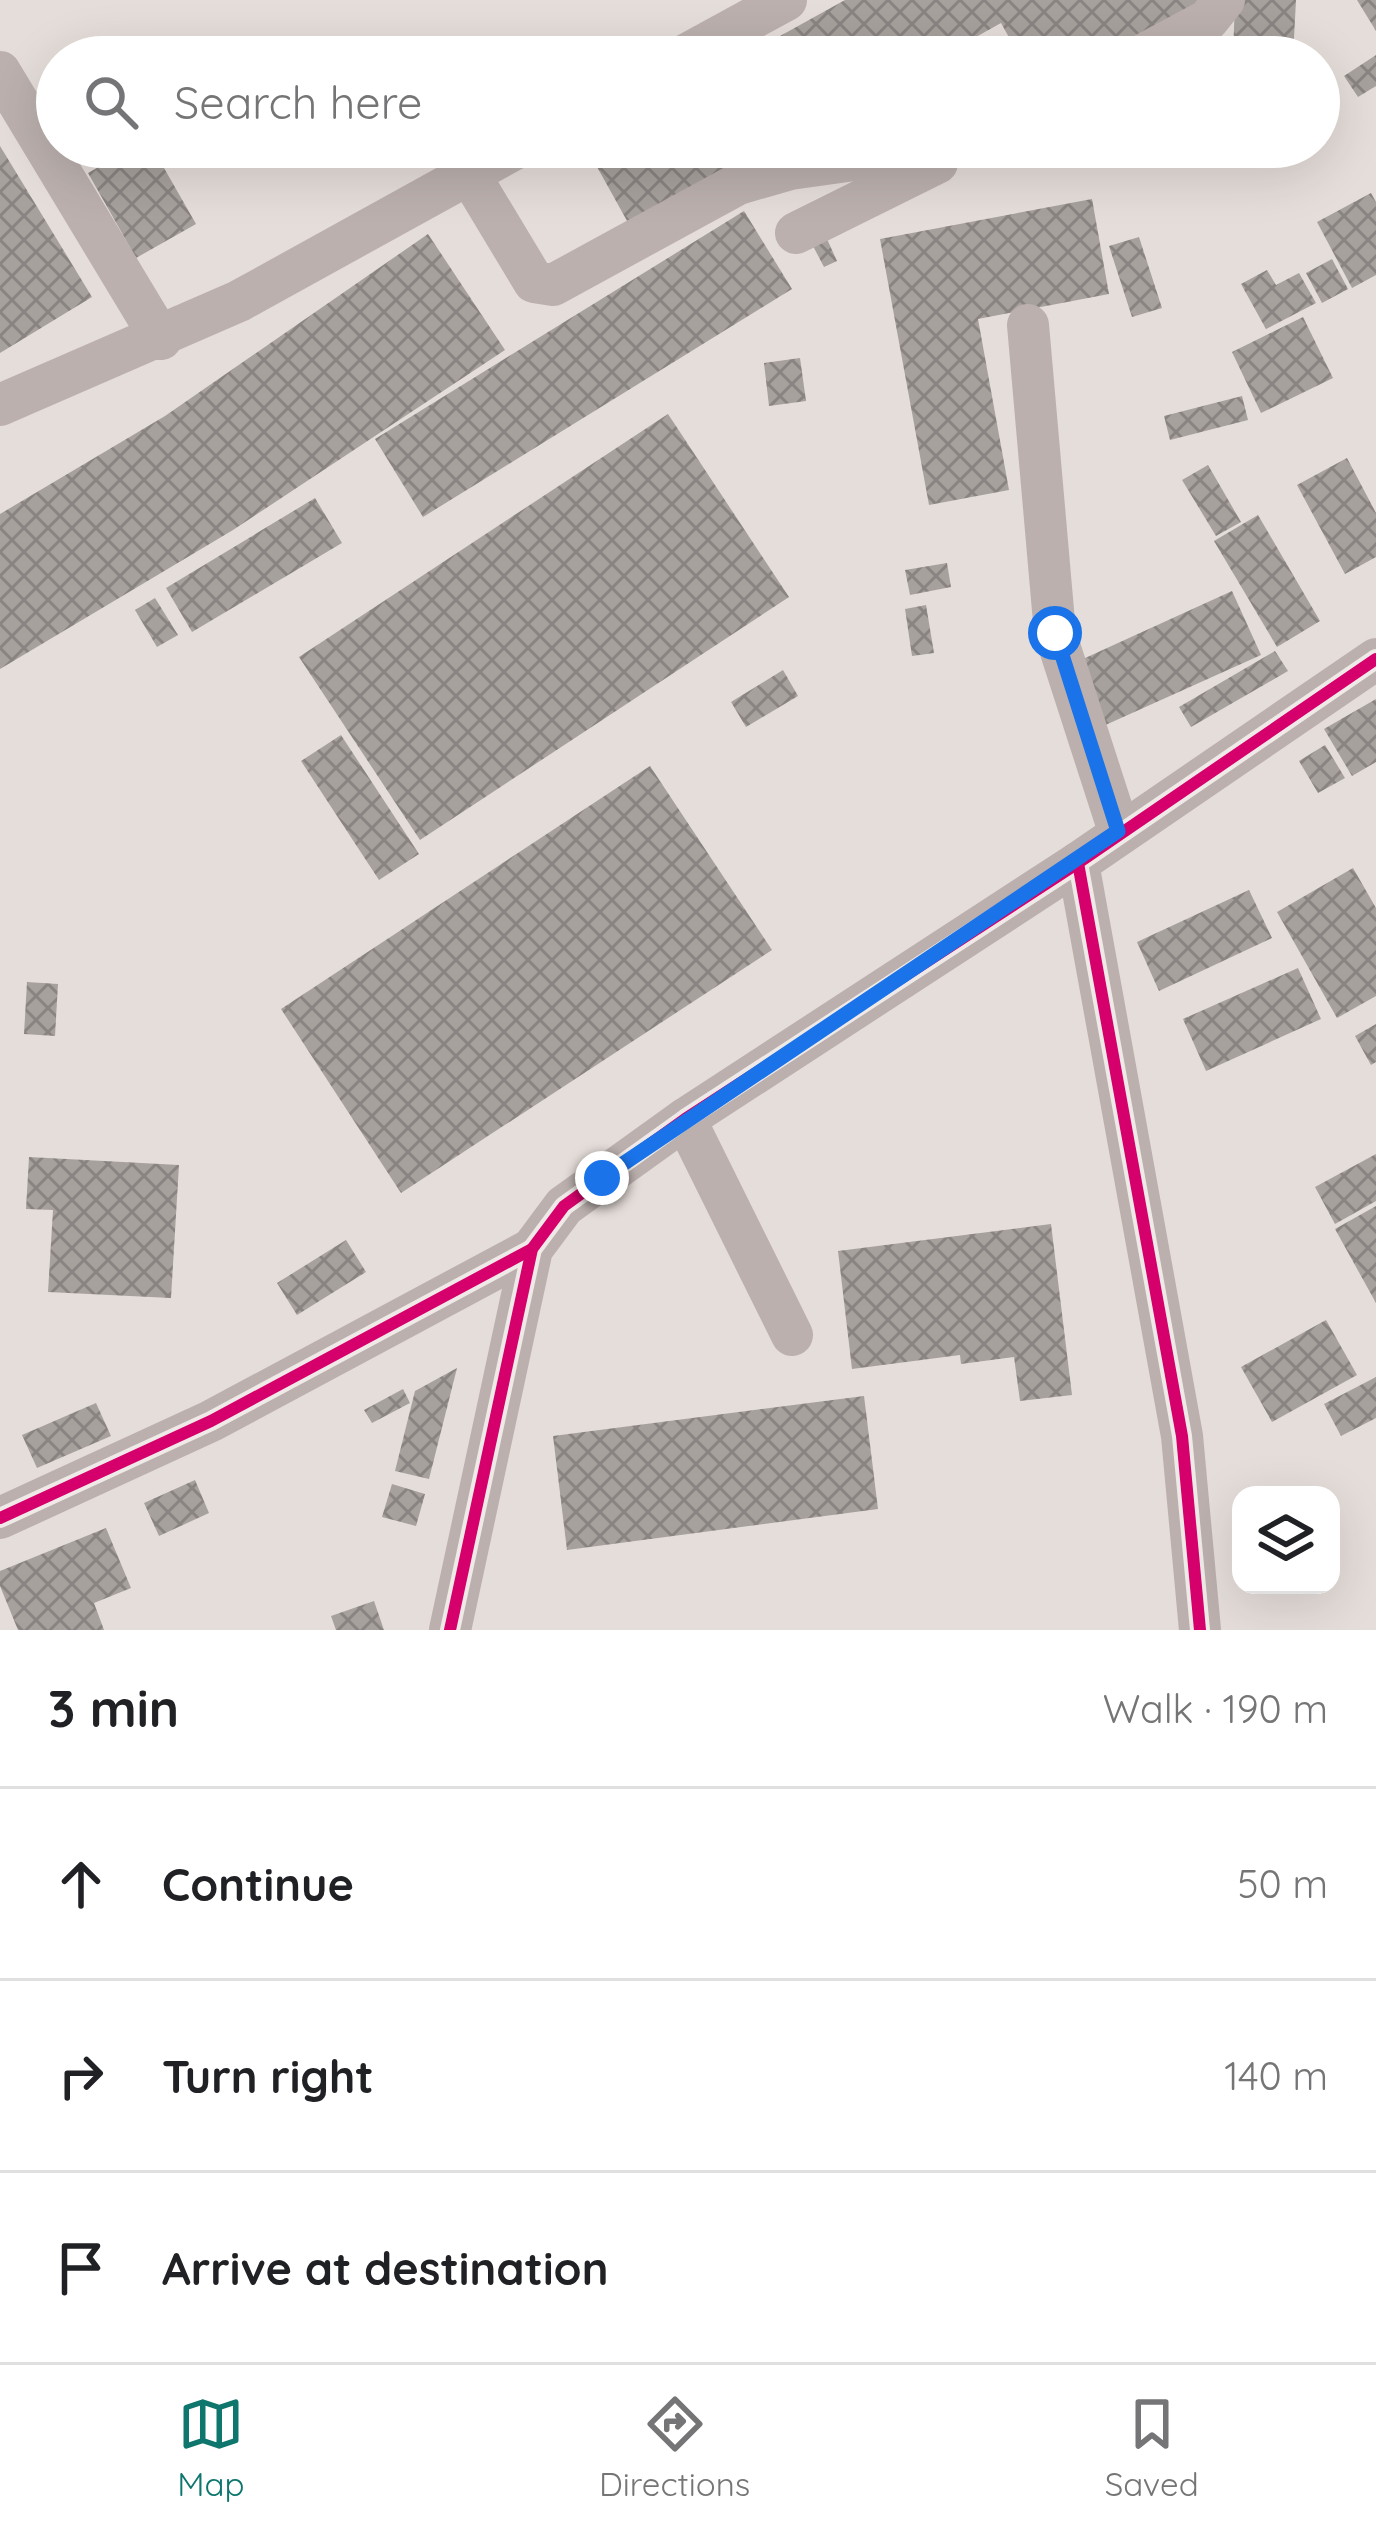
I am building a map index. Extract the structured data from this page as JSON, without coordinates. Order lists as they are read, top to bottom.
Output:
{
  "page": {
    "search": "Search here",
    "heading": ["3 min", "Walk · 190 m"],
    "list": [
      ["Continue", "50 m"],
      ["Turn right", "140 m"],
      "Arrive at destination"
    ],
    "nav": ["Map", "Directions", "Saved"]
  }
}
